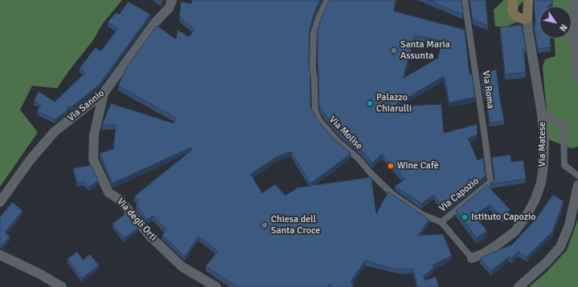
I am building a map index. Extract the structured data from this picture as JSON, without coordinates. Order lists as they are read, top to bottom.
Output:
{
  "streets": {
    "street": ["Via Sannio", "Via Matese", "Via degli Orti"],
    "lane": ["Via Roma", "Via Molise", "Via Capozio"]
  },
  "crossings": [
    ["Via Roma", "Via Capozio"],
    ["Via Sannio", "Via degli Orti"],
    ["Via Molise", "Via Capozio"]
  ],
  "places": [
    "Santa Maria Assunta",
    "Palazzo Chiarulli",
    "Wine Cafè",
    "Istituto Capozio",
    "Chiesa dell Santa Croce"
  ],
  "north": "bottom right"
}
